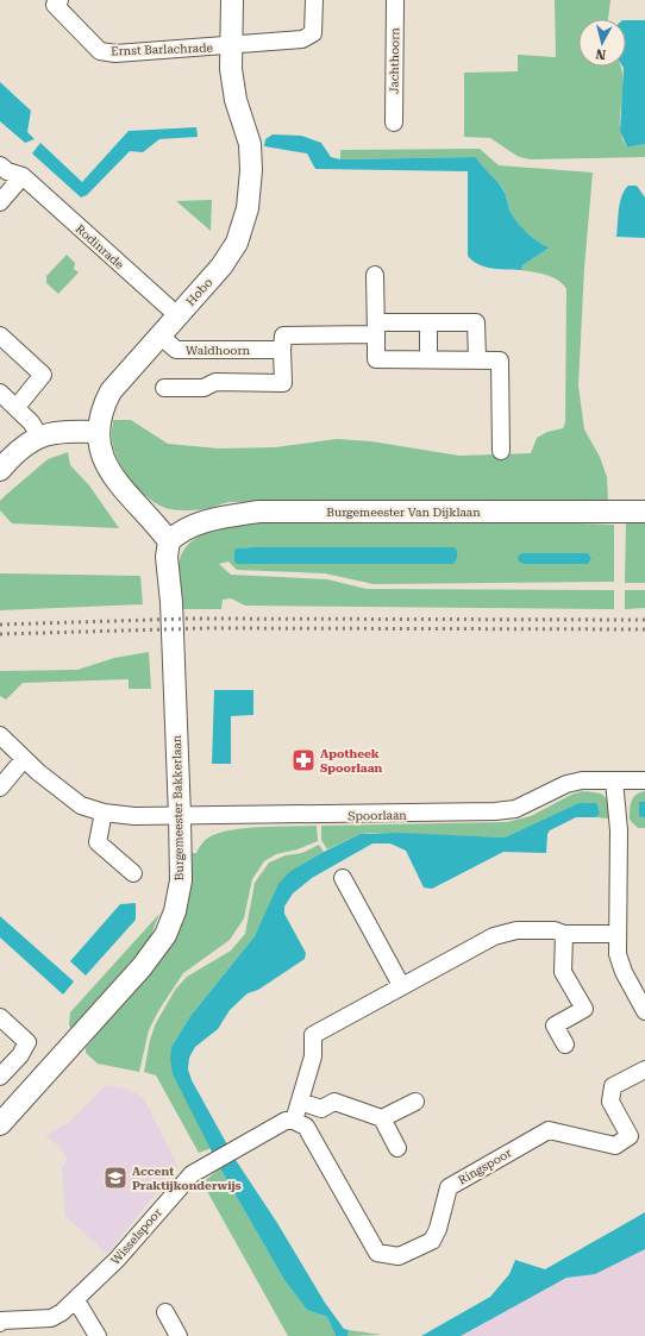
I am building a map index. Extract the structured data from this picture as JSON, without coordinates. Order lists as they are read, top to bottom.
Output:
{
  "streets": {
    "street": [
      "Ernst Barlachrade",
      "Jachthoorn",
      "Rodinrade",
      "Hobo",
      "Waldhoorn",
      "Burgemeester Van Dijklaan",
      "Burgemeester Bakkerlaan",
      "Spoorlaan",
      "Ringspoor",
      "Wisselspoor"
    ]
  },
  "crossings": [
    ["Ernst Barlachrade", "Hobo"],
    ["Rodinrade", "Hobo"],
    ["Hobo", "Waldhoorn"],
    ["Hobo", "Burgemeester Van Dijklaan"],
    ["Hobo", "Burgemeester Bakkerlaan"],
    ["Burgemeester Van Dijklaan", "Burgemeester Bakkerlaan"],
    ["Burgemeester Bakkerlaan", "Spoorlaan"],
    ["Ringspoor", "Wisselspoor"]
  ],
  "places": {
    "pharmacy": ["Apotheek Spoorlaan"],
    "school or university": ["Accent Praktijkonderwijs"]
  },
  "north": "bottom"
}
